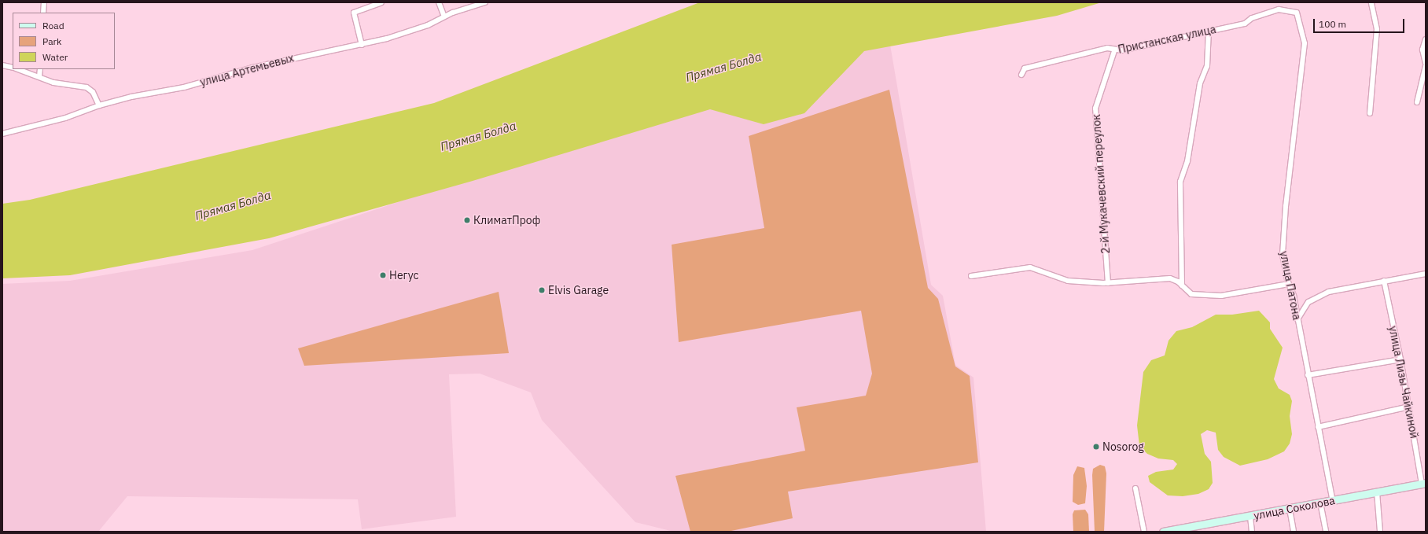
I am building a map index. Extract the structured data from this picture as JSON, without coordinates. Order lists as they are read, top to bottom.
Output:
{
  "streets": {
    "main road": ["улица Соколова"],
    "street": [
      "Пристанская улица",
      "улица Артемьевых",
      "2-й Мукачевский переулок",
      "улица Патона",
      "улица Лизы Чайкиной"
    ]
  },
  "crossings": [
    ["Пристанская улица", "2-й Мукачевский переулок"],
    ["Пристанская улица", "улица Патона"],
    ["улица Патона", "улица Соколова"],
    ["улица Лизы Чайкиной", "улица Соколова"]
  ],
  "water": ["Прямая Болда"],
  "places": [
    "КлиматПроф",
    "Негус",
    "Elvis Garage",
    "Nosorog"
  ],
  "legend": ["Road", "Park", "Water"],
  "scale_bar": "100 m"
}
